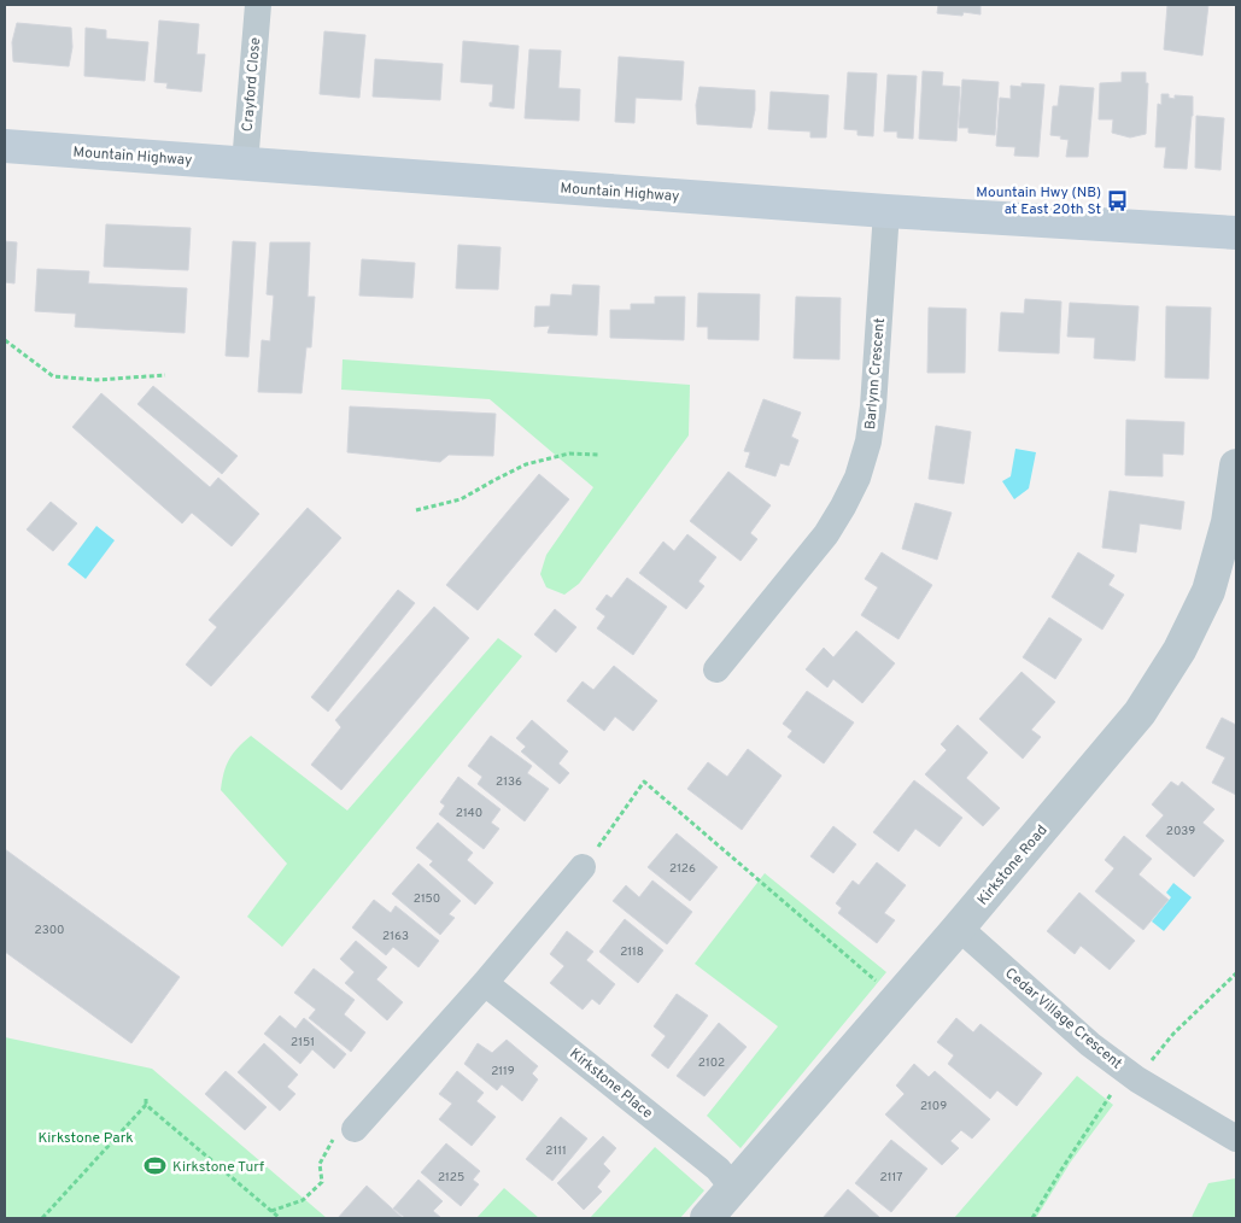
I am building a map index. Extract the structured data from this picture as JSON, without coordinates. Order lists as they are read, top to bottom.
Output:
{
  "streets": {
    "main road": ["Mountain Highway"],
    "street": [
      "Crayford Close",
      "Barlynn Crescent",
      "Kirkstone Road",
      "Cedar Village Crescent",
      "Kirkstone Place"
    ]
  },
  "crossings": [
    ["Crayford Close", "Mountain Highway"],
    ["Mountain Highway", "Barlynn Crescent"],
    ["Kirkstone Road", "Cedar Village Crescent"],
    ["Kirkstone Road", "Kirkstone Place"]
  ],
  "parks": ["Kirkstone Park"],
  "places": {
    "bus stop": ["Mountain Hwy (NB) at East 20th St"],
    "sports": ["Kirkstone Turf"]
  },
  "house_numbers": [
    "2136",
    "2140",
    "2039",
    "2126",
    "2150",
    "2300",
    "2163",
    "2118",
    "2151",
    "2102",
    "2119",
    "2109",
    "2111",
    "2125",
    "2117"
  ]
}
